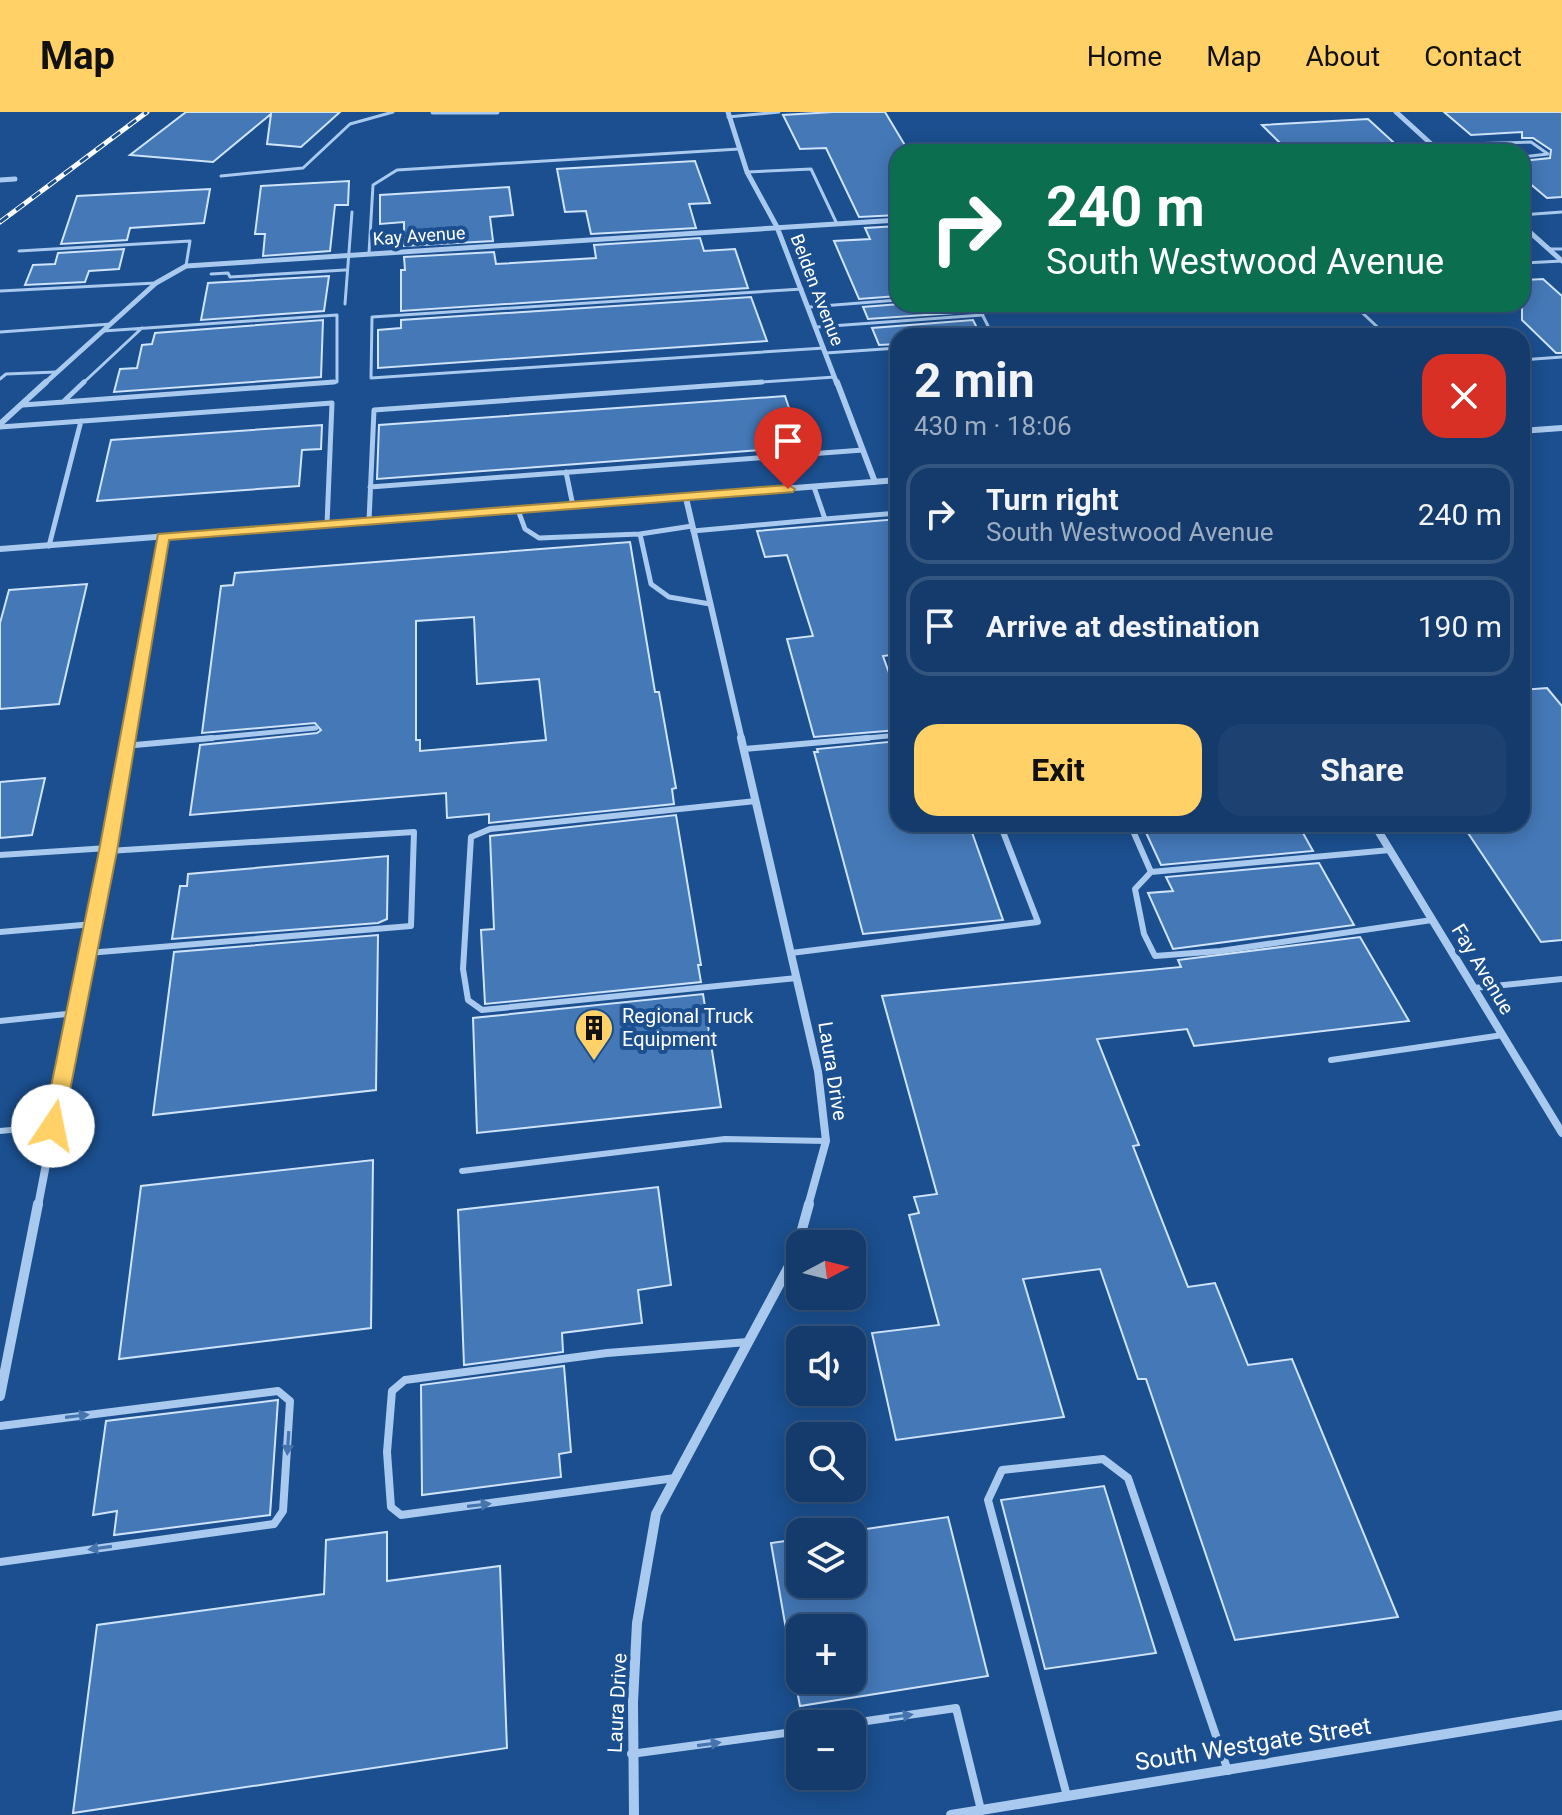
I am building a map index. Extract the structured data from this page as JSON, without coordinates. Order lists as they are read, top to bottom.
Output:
{
  "streets": {
    "street": [
      "Kay Avenue",
      "Belden Avenue",
      "Fay Avenue",
      "Laura Drive",
      "South Westgate Street"
    ]
  },
  "crossings": [
    ["Kay Avenue", "Belden Avenue"]
  ],
  "places": {
    "building": ["Regional Truck Equipment"]
  },
  "north": "right",
  "page": {
    "header": "Map",
    "nav": [
      "Home",
      "Map",
      "About",
      "Contact"
    ],
    "turn": ["240 m", "South Westwood Avenue"],
    "heading": ["2 min", "430 m · 18:06"],
    "list": [
      {
        "name": "Turn right",
        "note": "South Westwood Avenue",
        "value": "240 m"
      },
      {
        "name": "Arrive at destination",
        "value": "190 m"
      }
    ],
    "buttons": ["Exit", "Share"],
    "map_buttons": ["+", "−"]
  }
}
